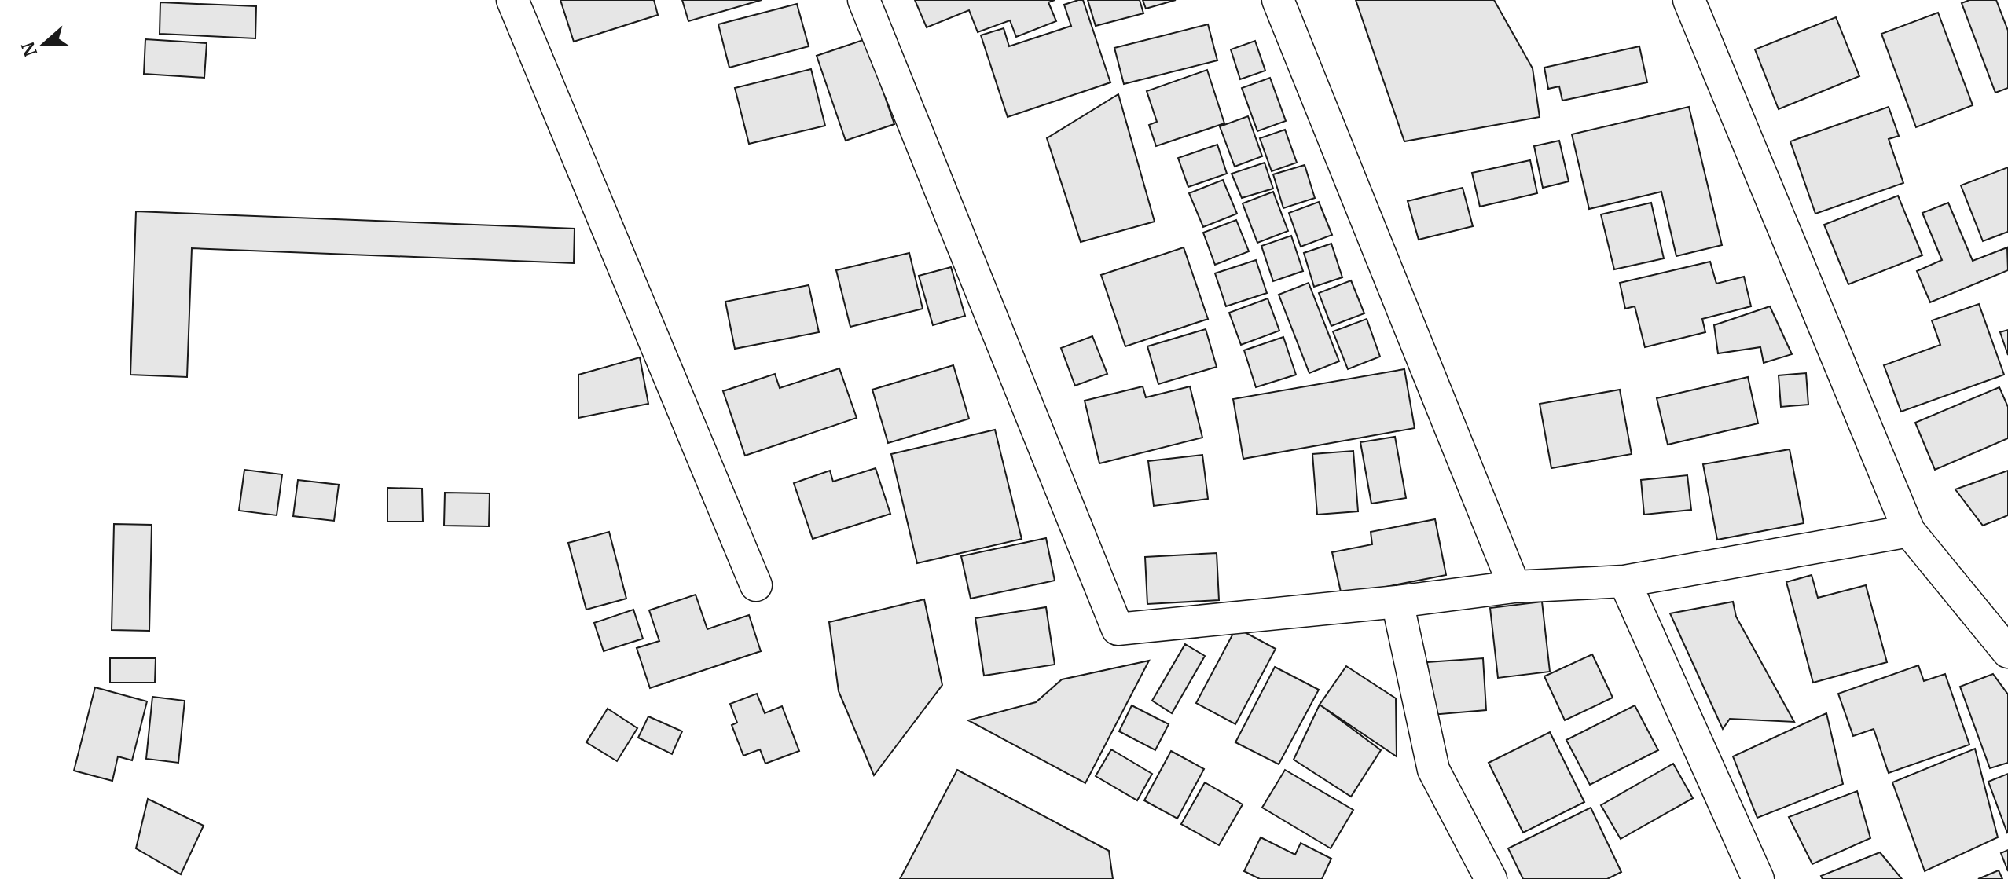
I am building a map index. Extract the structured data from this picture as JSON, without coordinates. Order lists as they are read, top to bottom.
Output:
{
  "north": "left"
}
